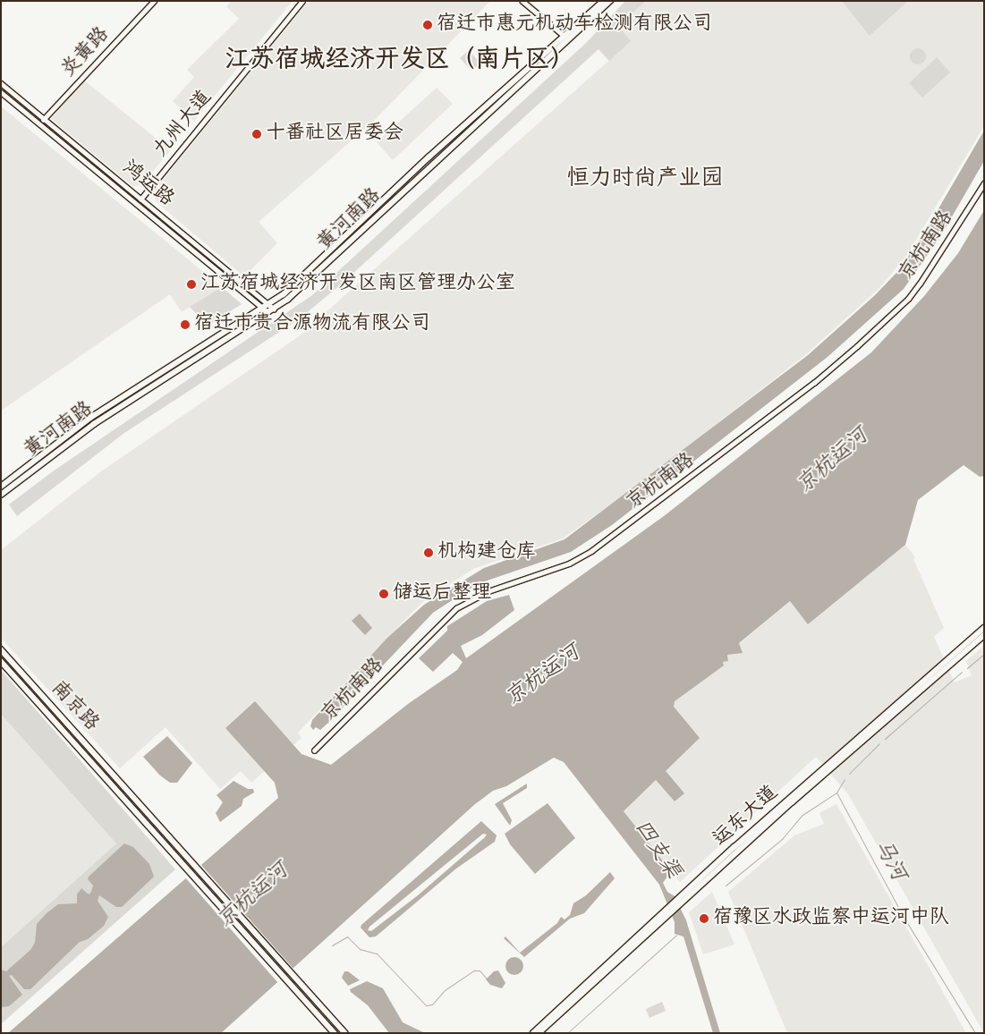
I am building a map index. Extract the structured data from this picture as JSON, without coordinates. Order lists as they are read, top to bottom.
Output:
{
  "streets": {
    "main road": ["黄河南路", "南京路", "运东大道"],
    "street": [
      "炎黄路",
      "九州大道",
      "鸿运路",
      "京杭南路"
    ]
  },
  "crossings": [
    ["炎黄路", "鸿运路"],
    ["九州大道", "鸿运路"],
    ["鸿运路", "黄河南路"]
  ],
  "districts": ["江苏宿城经济开发区（南片区）", "恒力时尚产业园"],
  "water": ["京杭运河", "四支渠", "马河"],
  "places": [
    "宿迁市惠元机动车检测有限公司",
    "十番社区居委会",
    "江苏宿城经济开发区南区管理办公室",
    "宿迁市贵合源物流有限公司",
    "机构建仓库",
    "储运后整理",
    "宿豫区水政监察中运河中队"
  ]
}
